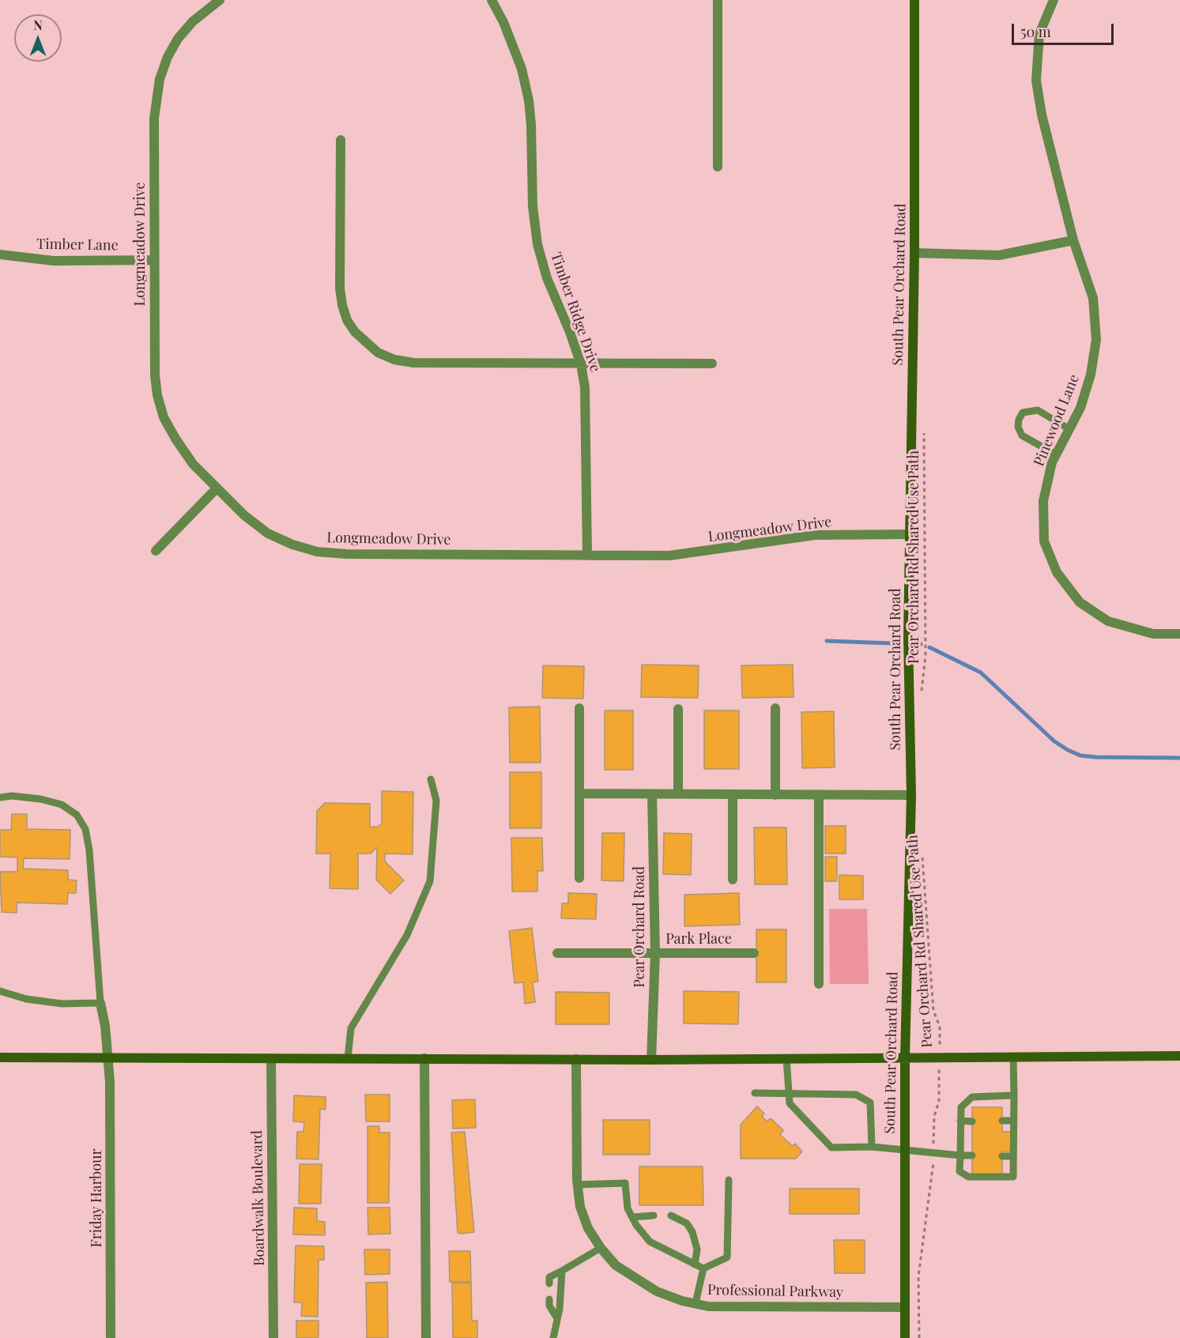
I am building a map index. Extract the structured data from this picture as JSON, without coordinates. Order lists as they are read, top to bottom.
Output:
{
  "streets": {
    "street": [
      "Longmeadow Drive",
      "Timber Lane",
      "South Pear Orchard Road",
      "Timber Ridge Drive",
      "Pinewood Lane",
      "Pear Orchard Road",
      "Park Place",
      "Friday Harbour",
      "Boardwalk Boulevard",
      "Professional Parkway"
    ],
    "path": ["Pear Orchard Rd Shared Use Path"]
  },
  "crossings": [
    ["Longmeadow Drive", "Timber Lane"],
    ["Longmeadow Drive", "South Pear Orchard Road"],
    ["Longmeadow Drive", "Timber Ridge Drive"],
    ["South Pear Orchard Road", "Professional Parkway"],
    ["Pear Orchard Road", "Park Place"]
  ],
  "scale_bar": "50 m",
  "north": "top"
}
